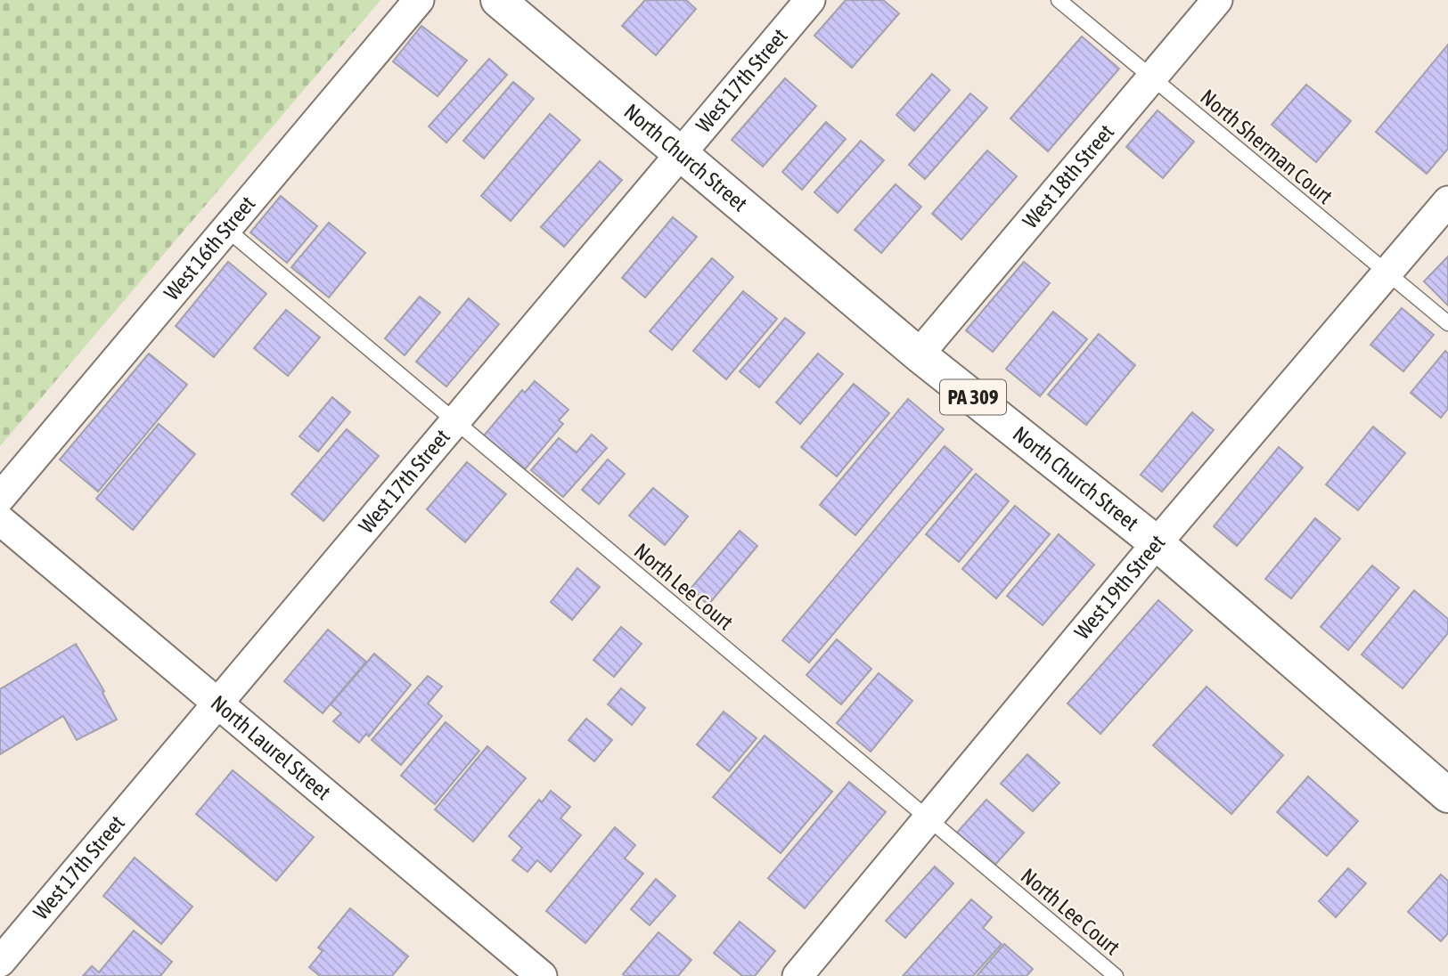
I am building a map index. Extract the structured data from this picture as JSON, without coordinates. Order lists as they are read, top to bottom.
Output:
{
  "streets": {
    "main road": ["North Church Street", "PA 309"],
    "street": [
      "West 17th Street",
      "West 18th Street",
      "West 16th Street",
      "West 19th Street",
      "North Laurel Street"
    ],
    "lane": ["North Sherman Court", "North Lee Court"]
  },
  "crossings": [
    ["West 17th Street", "North Church Street"],
    ["West 17th Street", "North Lee Court"],
    ["West 17th Street", "North Laurel Street"],
    ["North Sherman Court", "West 18th Street"],
    ["North Sherman Court", "West 19th Street"],
    ["North Church Street", "West 18th Street"],
    ["North Church Street", "West 19th Street"],
    ["West 16th Street", "North Lee Court"],
    ["North Lee Court", "West 19th Street"]
  ]
}
